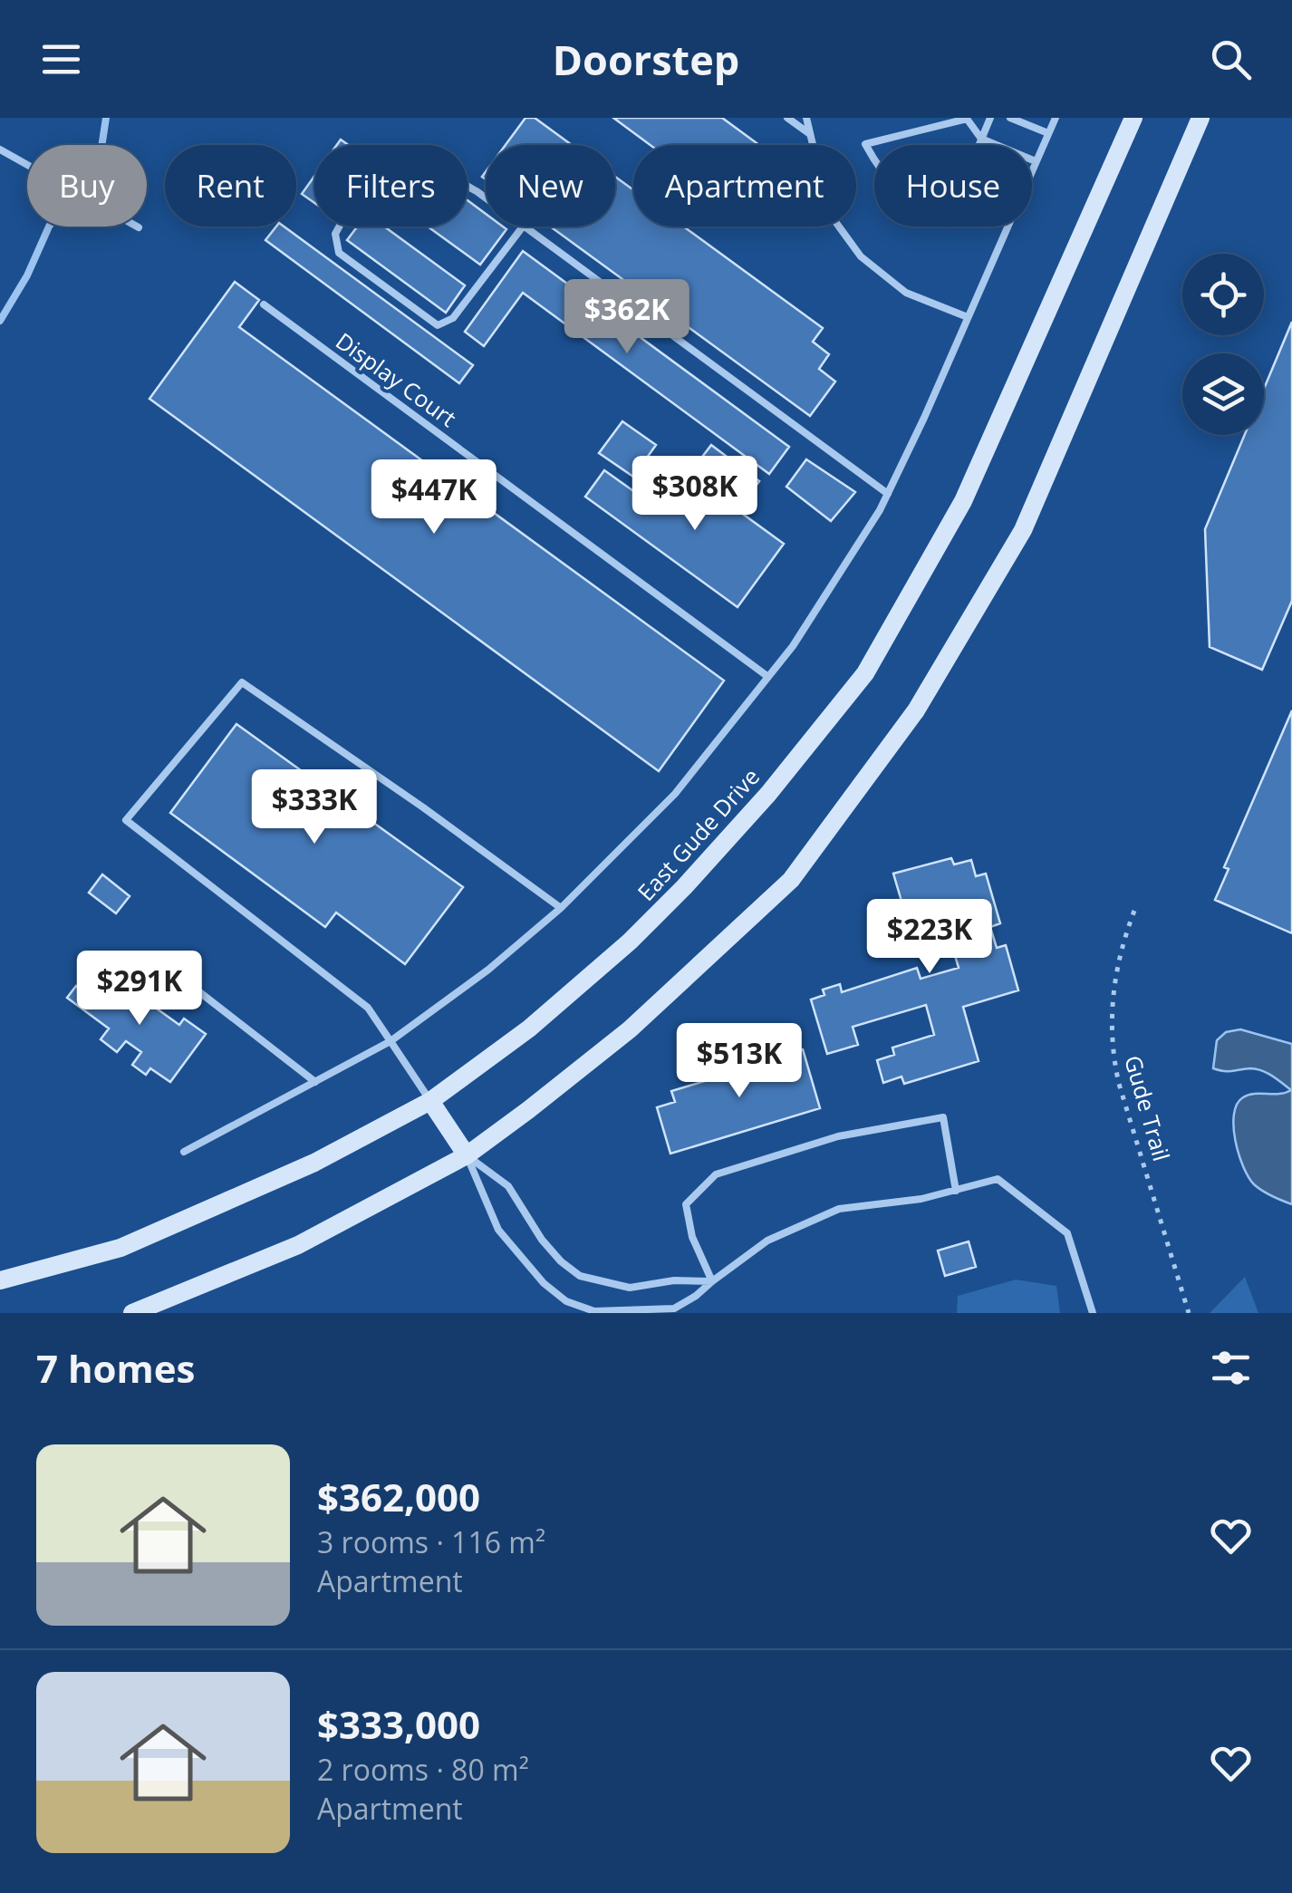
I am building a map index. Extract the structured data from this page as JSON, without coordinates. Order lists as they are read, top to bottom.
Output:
{
  "streets": {
    "main road": ["East Gude Drive"],
    "lane": ["Display Court"],
    "path": ["Gude Trail"]
  },
  "page": {
    "header": "Doorstep",
    "chip": [
      "Buy",
      "Rent",
      "Filters",
      "New",
      "Apartment",
      "House"
    ],
    "price": [
      "$362K",
      "$308K",
      "$447K",
      "$333K",
      "$223K",
      "$291K",
      "$513K"
    ],
    "heading": "7 homes",
    "list": [
      {
        "name": "$362,000",
        "note": "3 rooms · 116 m² · Apartment"
      },
      {
        "name": "$333,000",
        "note": "2 rooms · 80 m² · Apartment"
      }
    ]
  }
}
